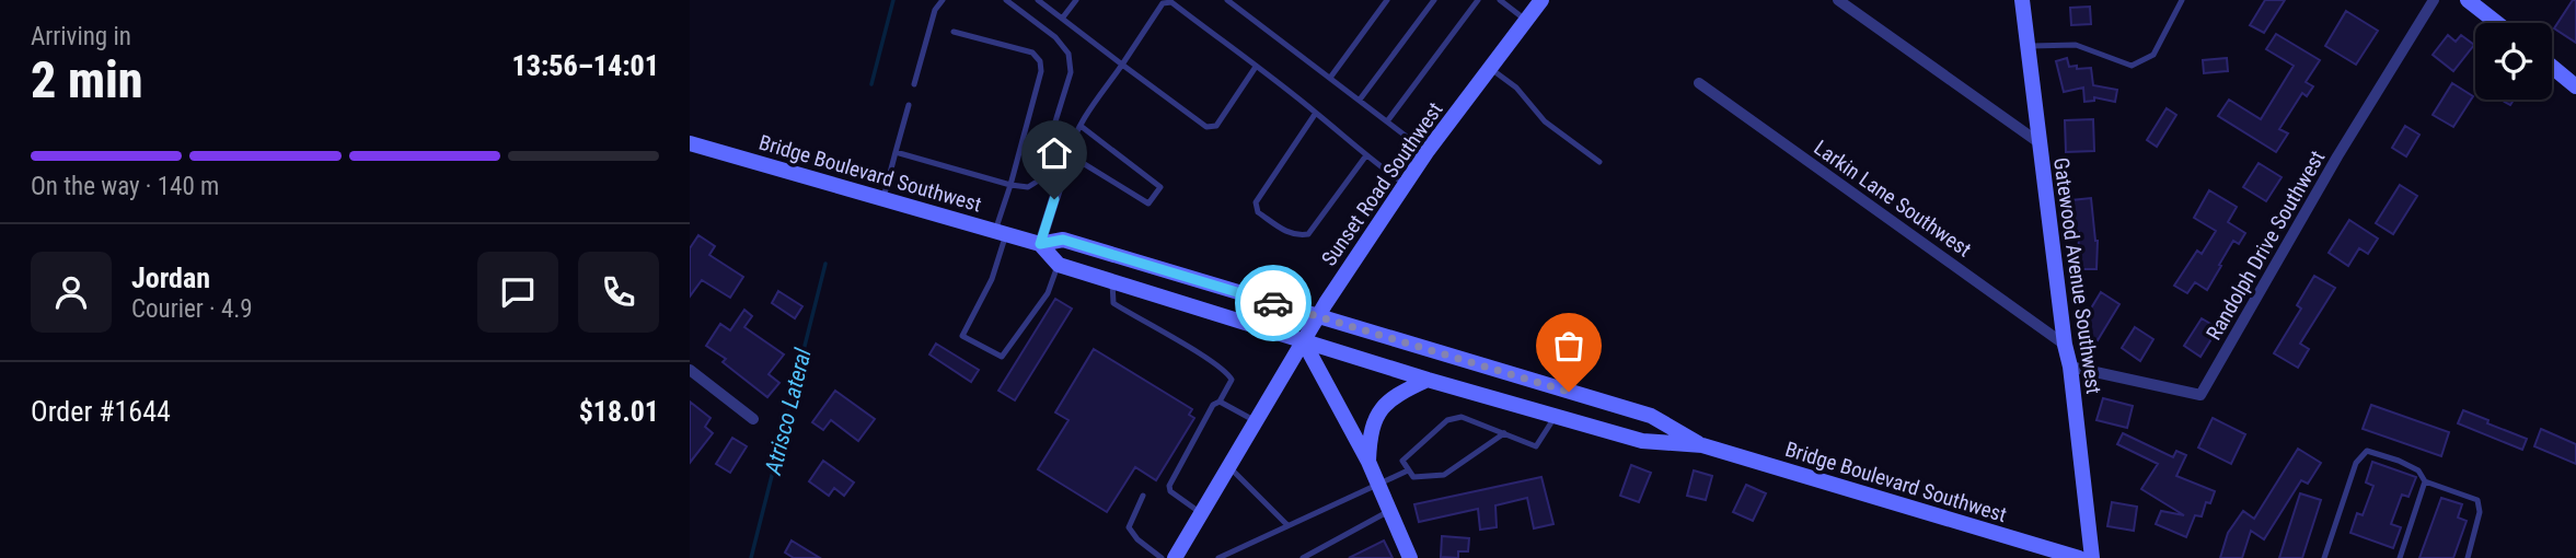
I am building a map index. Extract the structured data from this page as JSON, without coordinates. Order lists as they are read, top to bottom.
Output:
{
  "streets": {
    "main road": ["Bridge Boulevard Southwest", "Sunset Road Southwest", "Gatewood Avenue Southwest"],
    "street": ["Larkin Lane Southwest", "Randolph Drive Southwest"]
  },
  "crossings": [
    ["Bridge Boulevard Southwest", "Sunset Road Southwest"],
    ["Larkin Lane Southwest", "Gatewood Avenue Southwest"],
    ["Randolph Drive Southwest", "Gatewood Avenue Southwest"]
  ],
  "water": ["Atrisco Lateral"],
  "page": {
    "heading": ["2 min", "Arriving in", "13:56–14:01"],
    "panel": [
      "Jordan",
      "Courier · 4.9",
      "Order #1644",
      "$18.01"
    ],
    "bar": "On the way · 140 m"
  }
}
